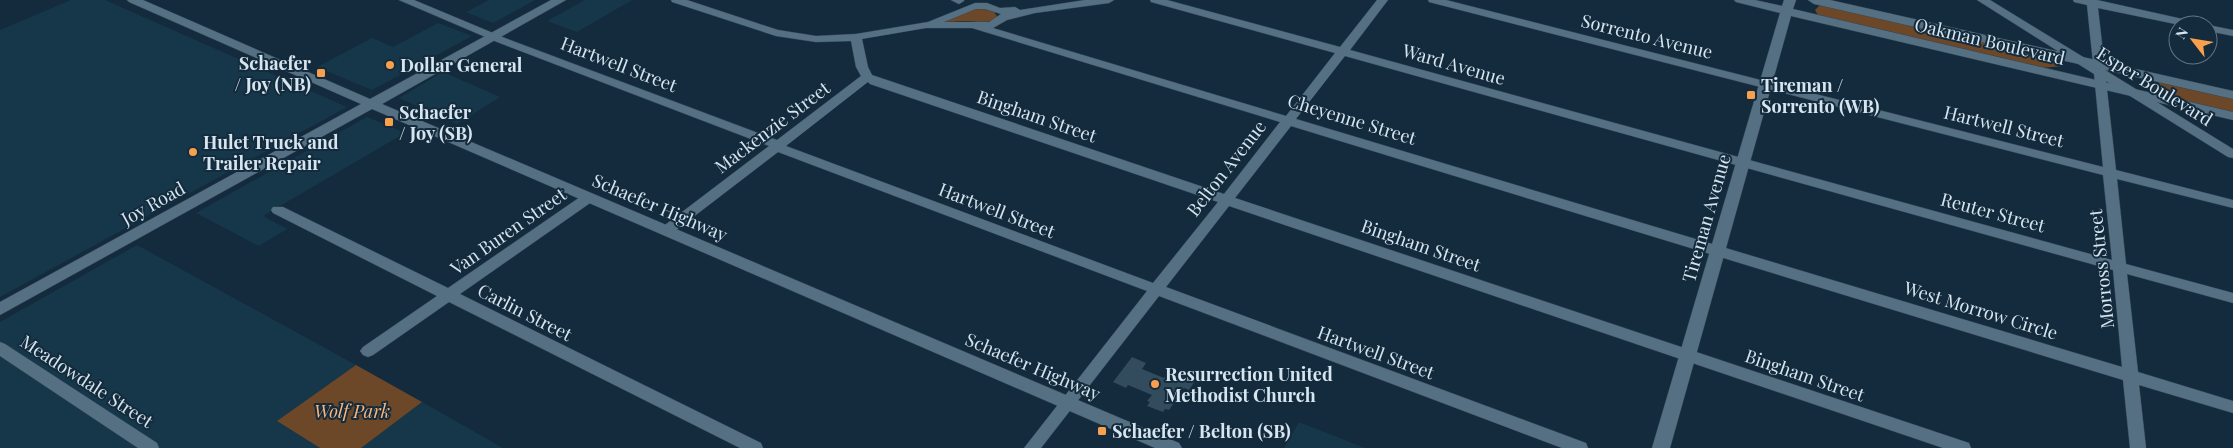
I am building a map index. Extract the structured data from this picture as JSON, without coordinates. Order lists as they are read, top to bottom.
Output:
{
  "streets": {
    "street": [
      "Sorrento Avenue",
      "Oakman Boulevard",
      "Hartwell Street",
      "Ward Avenue",
      "Esper Boulevard",
      "Bingham Street",
      "Cheyenne Street",
      "Mackenzie Street",
      "Belton Avenue",
      "Joy Road",
      "Schaefer Highway",
      "Reuter Street",
      "Tireman Avenue",
      "Van Buren Street",
      "Morross Street",
      "West Morrow Circle",
      "Carlin Street",
      "Meadowdale Street"
    ]
  },
  "crossings": [
    ["Sorrento Avenue", "Hartwell Street"],
    ["Sorrento Avenue", "Tireman Avenue"],
    ["Oakman Boulevard", "Esper Boulevard"],
    ["Oakman Boulevard", "Tireman Avenue"],
    ["Oakman Boulevard", "Morross Street"],
    ["Hartwell Street", "Mackenzie Street"],
    ["Hartwell Street", "Belton Avenue"],
    ["Hartwell Street", "Joy Road"],
    ["Hartwell Street", "Tireman Avenue"],
    ["Hartwell Street", "Morross Street"],
    ["Ward Avenue", "Belton Avenue"],
    ["Ward Avenue", "Reuter Street"],
    ["Ward Avenue", "Tireman Avenue"],
    ["Bingham Street", "Mackenzie Street"],
    ["Bingham Street", "Belton Avenue"],
    ["Bingham Street", "Tireman Avenue"],
    ["Cheyenne Street", "Belton Avenue"],
    ["Cheyenne Street", "Tireman Avenue"],
    ["Cheyenne Street", "West Morrow Circle"],
    ["Mackenzie Street", "Schaefer Highway"],
    ["Belton Avenue", "Schaefer Highway"],
    ["Joy Road", "Schaefer Highway"],
    ["Schaefer Highway", "Van Buren Street"],
    ["Reuter Street", "Tireman Avenue"],
    ["Reuter Street", "Morross Street"],
    ["Tireman Avenue", "West Morrow Circle"],
    ["Van Buren Street", "Carlin Street"],
    ["Morross Street", "West Morrow Circle"]
  ],
  "parks": ["Wolf Park"],
  "places": {
    "other": ["Dollar General", "Hulet Truck and Trailer Repair", "Resurrection United Methodist Church"],
    "transit": [
      "Schaefer / Joy (NB)",
      "Tireman / Sorrento (WB)",
      "Schaefer / Joy (SB)",
      "Schaefer / Belton (SB)"
    ]
  },
  "north": "top left"
}
